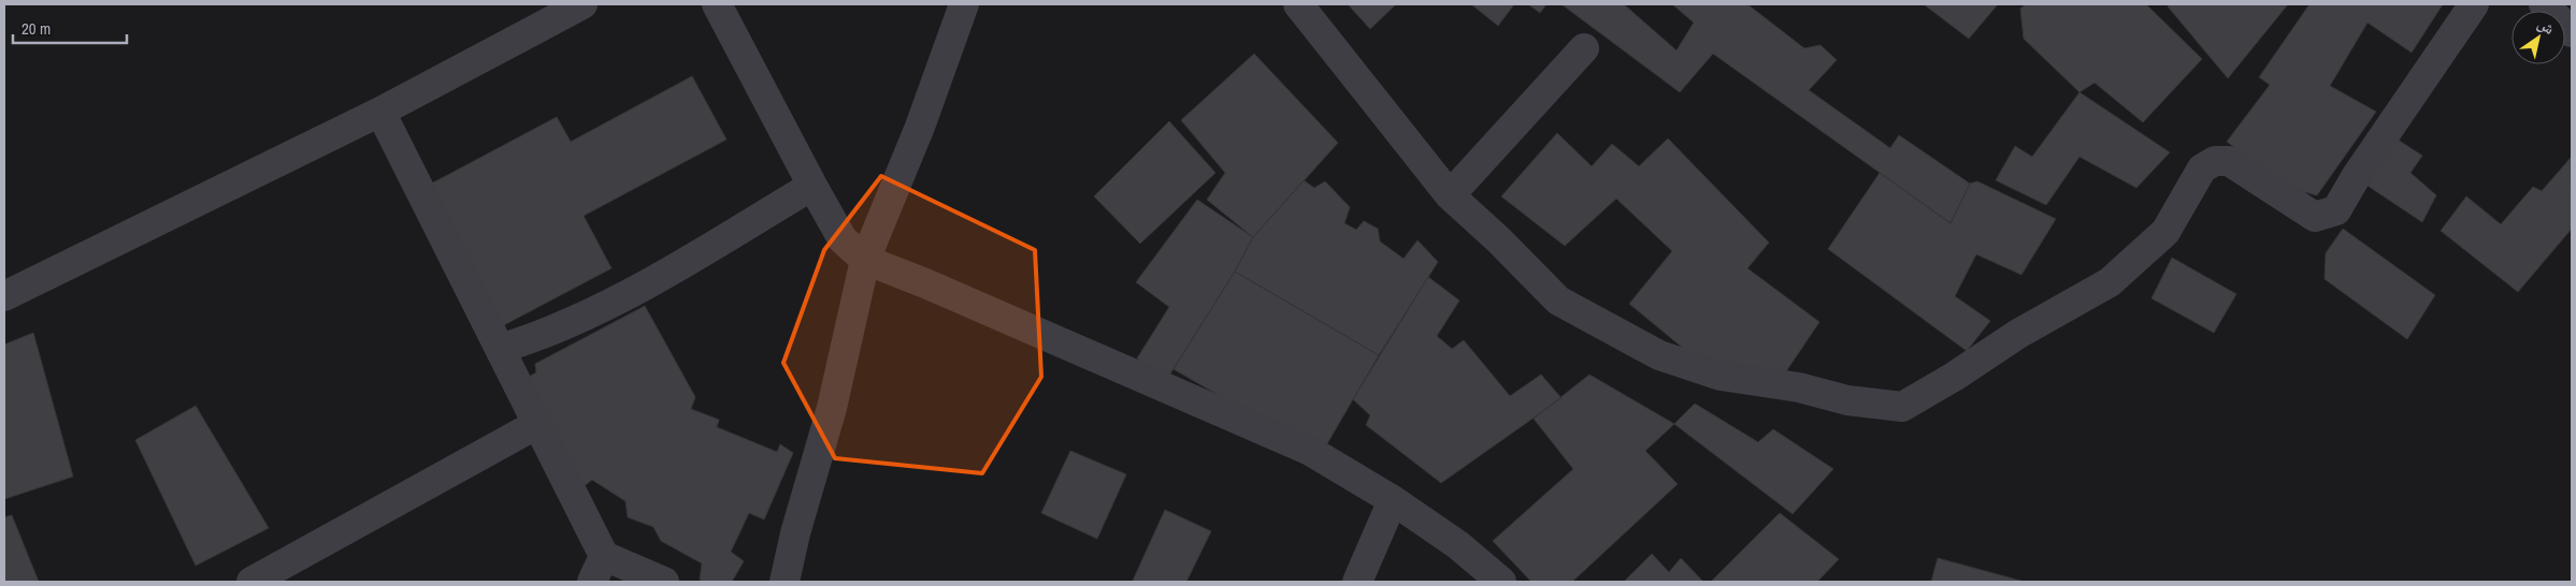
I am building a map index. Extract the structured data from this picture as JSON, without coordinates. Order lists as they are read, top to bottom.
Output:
{
  "scale_bar": "20 m",
  "north": "top right"
}
